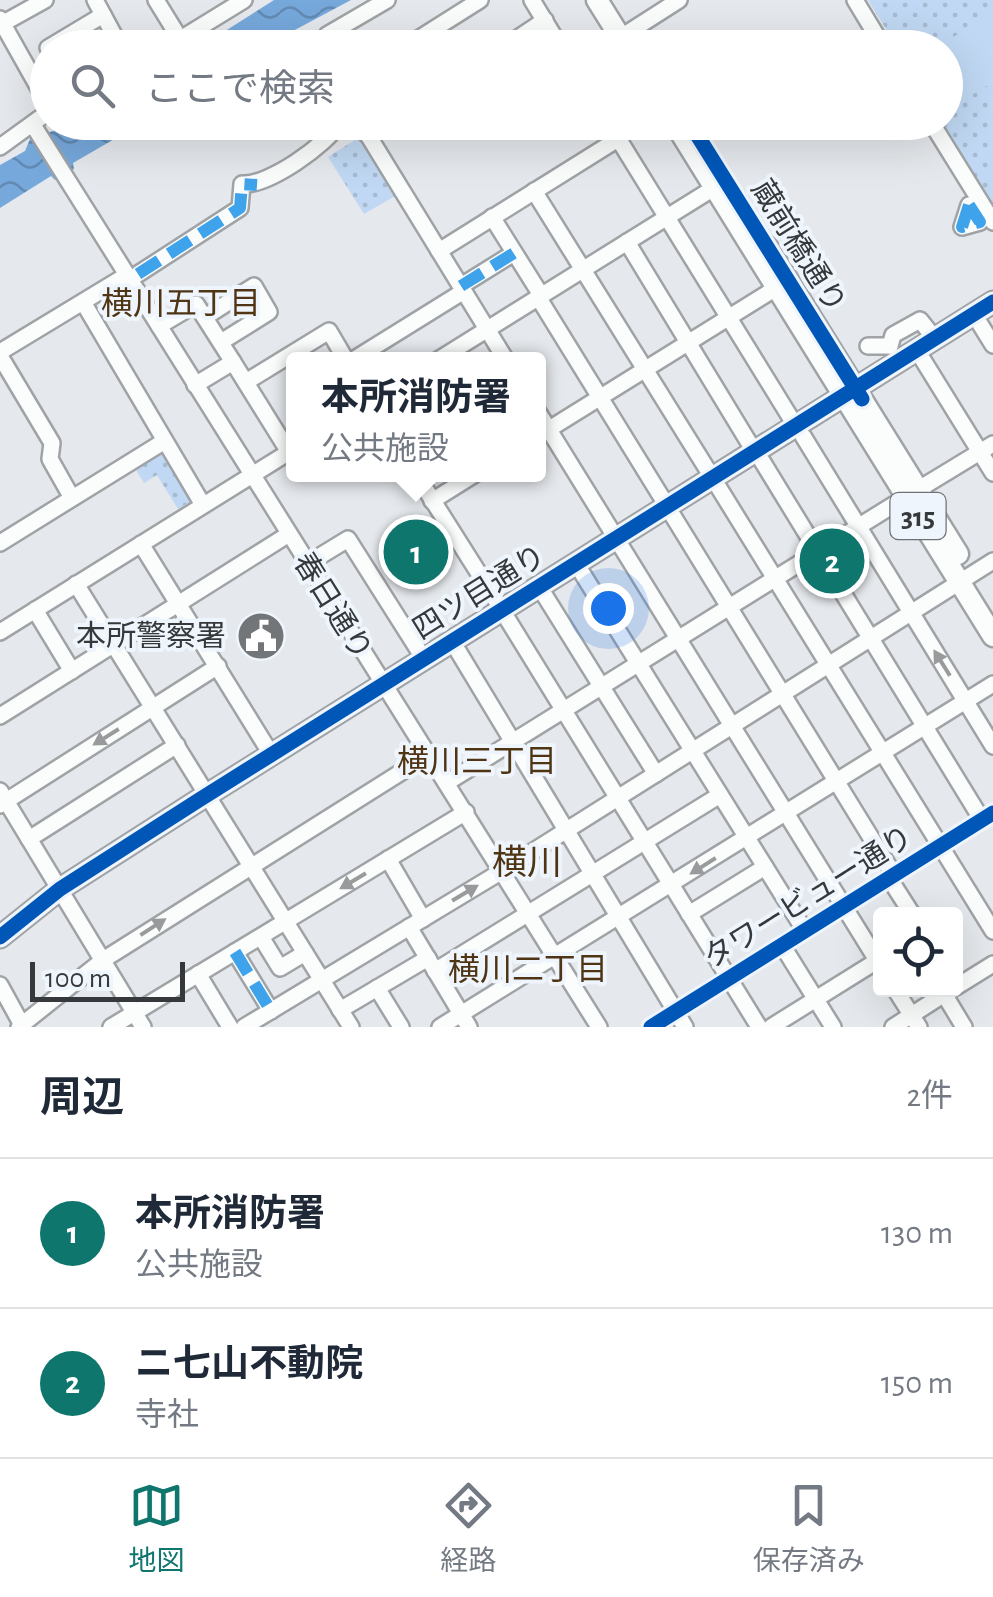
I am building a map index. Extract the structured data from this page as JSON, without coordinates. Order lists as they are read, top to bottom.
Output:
{
  "streets": {
    "main road": ["蔵前橋通り", "315", "四ツ目通り"],
    "street": ["春日通り", "タワービュー通り"]
  },
  "crossings": [
    ["蔵前橋通り", "四ツ目通り"],
    ["四ツ目通り", "春日通り"]
  ],
  "districts": [
    "横川五丁目",
    "横川三丁目",
    "横川",
    "横川二丁目"
  ],
  "places": {
    "public building": ["本所警察署"]
  },
  "scale_bar": "100 m",
  "page": {
    "search": "ここで検索",
    "popup": ["本所消防署", "公共施設"],
    "pins": ["1", "2"],
    "scale": "100 m",
    "heading": ["周辺", "2件"],
    "list": [
      {
        "mark": "1",
        "name": "本所消防署",
        "note": "公共施設",
        "value": "130 m"
      },
      {
        "mark": "2",
        "name": "ニ七山不動院",
        "note": "寺社",
        "value": "150 m"
      }
    ],
    "nav": ["地図", "経路", "保存済み"]
  }
}
